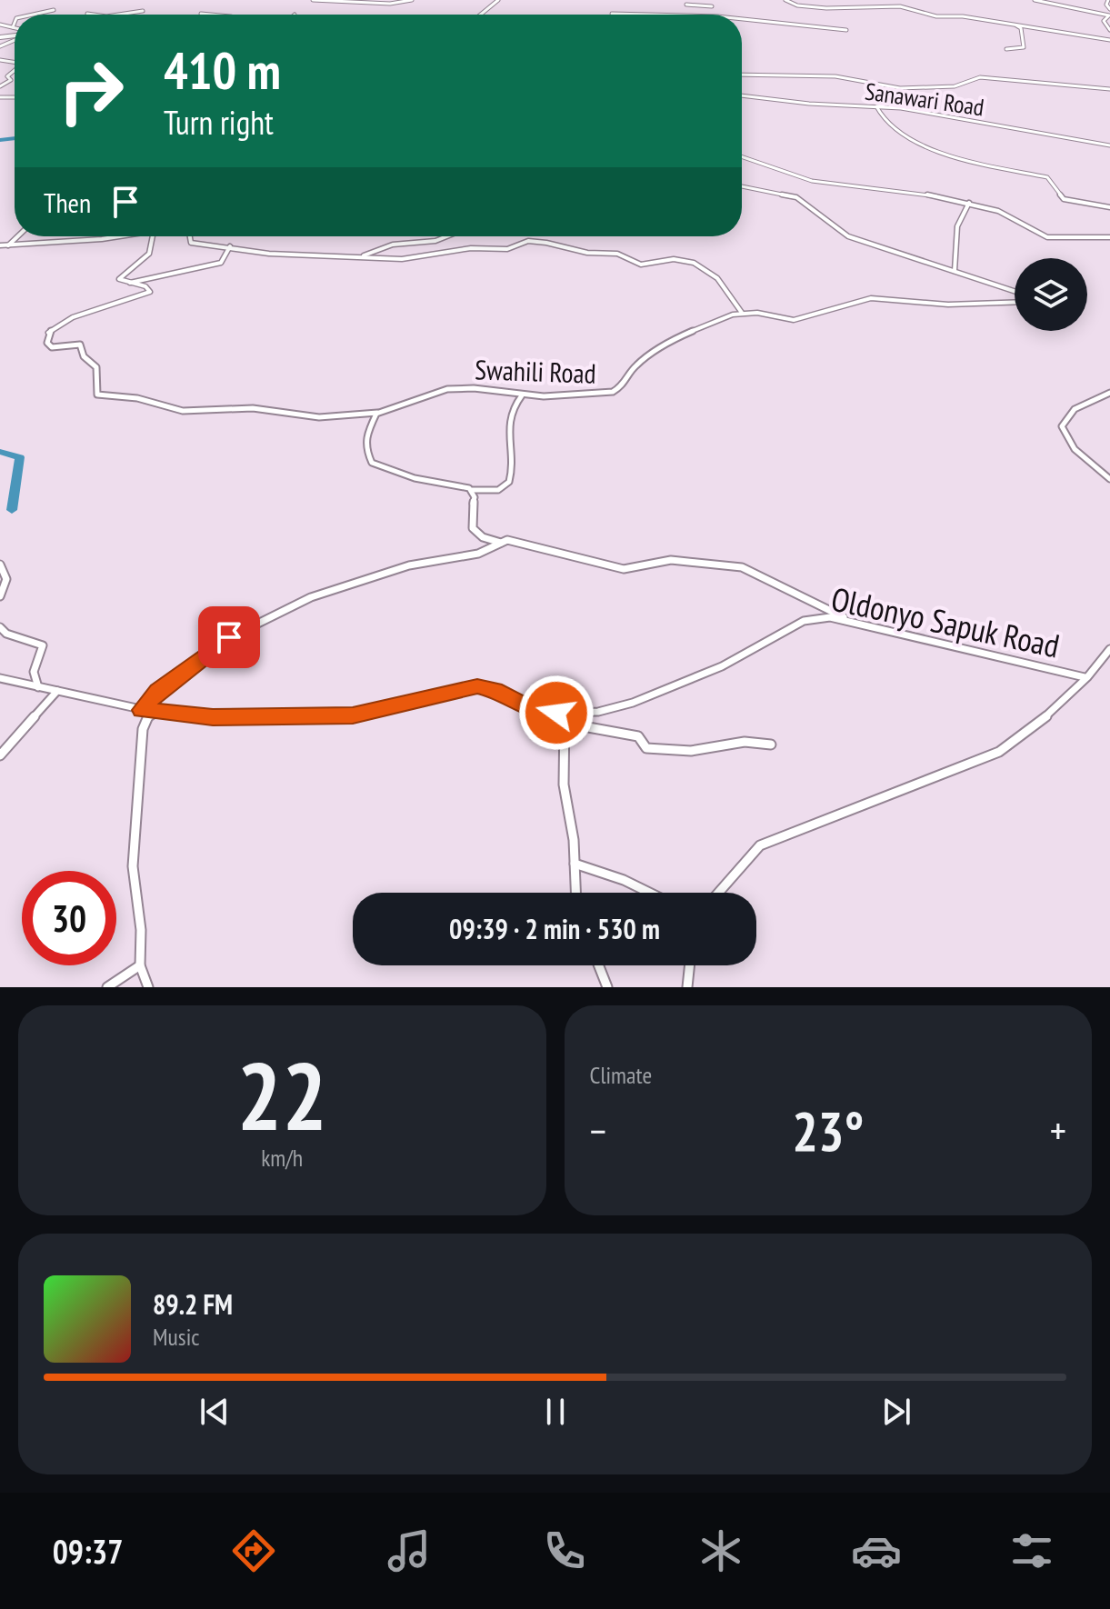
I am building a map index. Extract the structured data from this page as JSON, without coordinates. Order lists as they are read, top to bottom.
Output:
{
  "streets": {
    "street": ["Sanawari Road", "Swahili Road", "Oldonyo Sapuk Road"]
  },
  "page": {
    "turn": ["410 m", "Turn right"],
    "then": "Then",
    "limit": "30",
    "trip": "09:39 · 2 min · 530 m",
    "tile": [
      ["22", "km/h"],
      "Climate"
    ],
    "heat": ["−", "23°", "+"],
    "song": ["89.2 FM", "Music"],
    "tabs": "09:37"
  }
}
